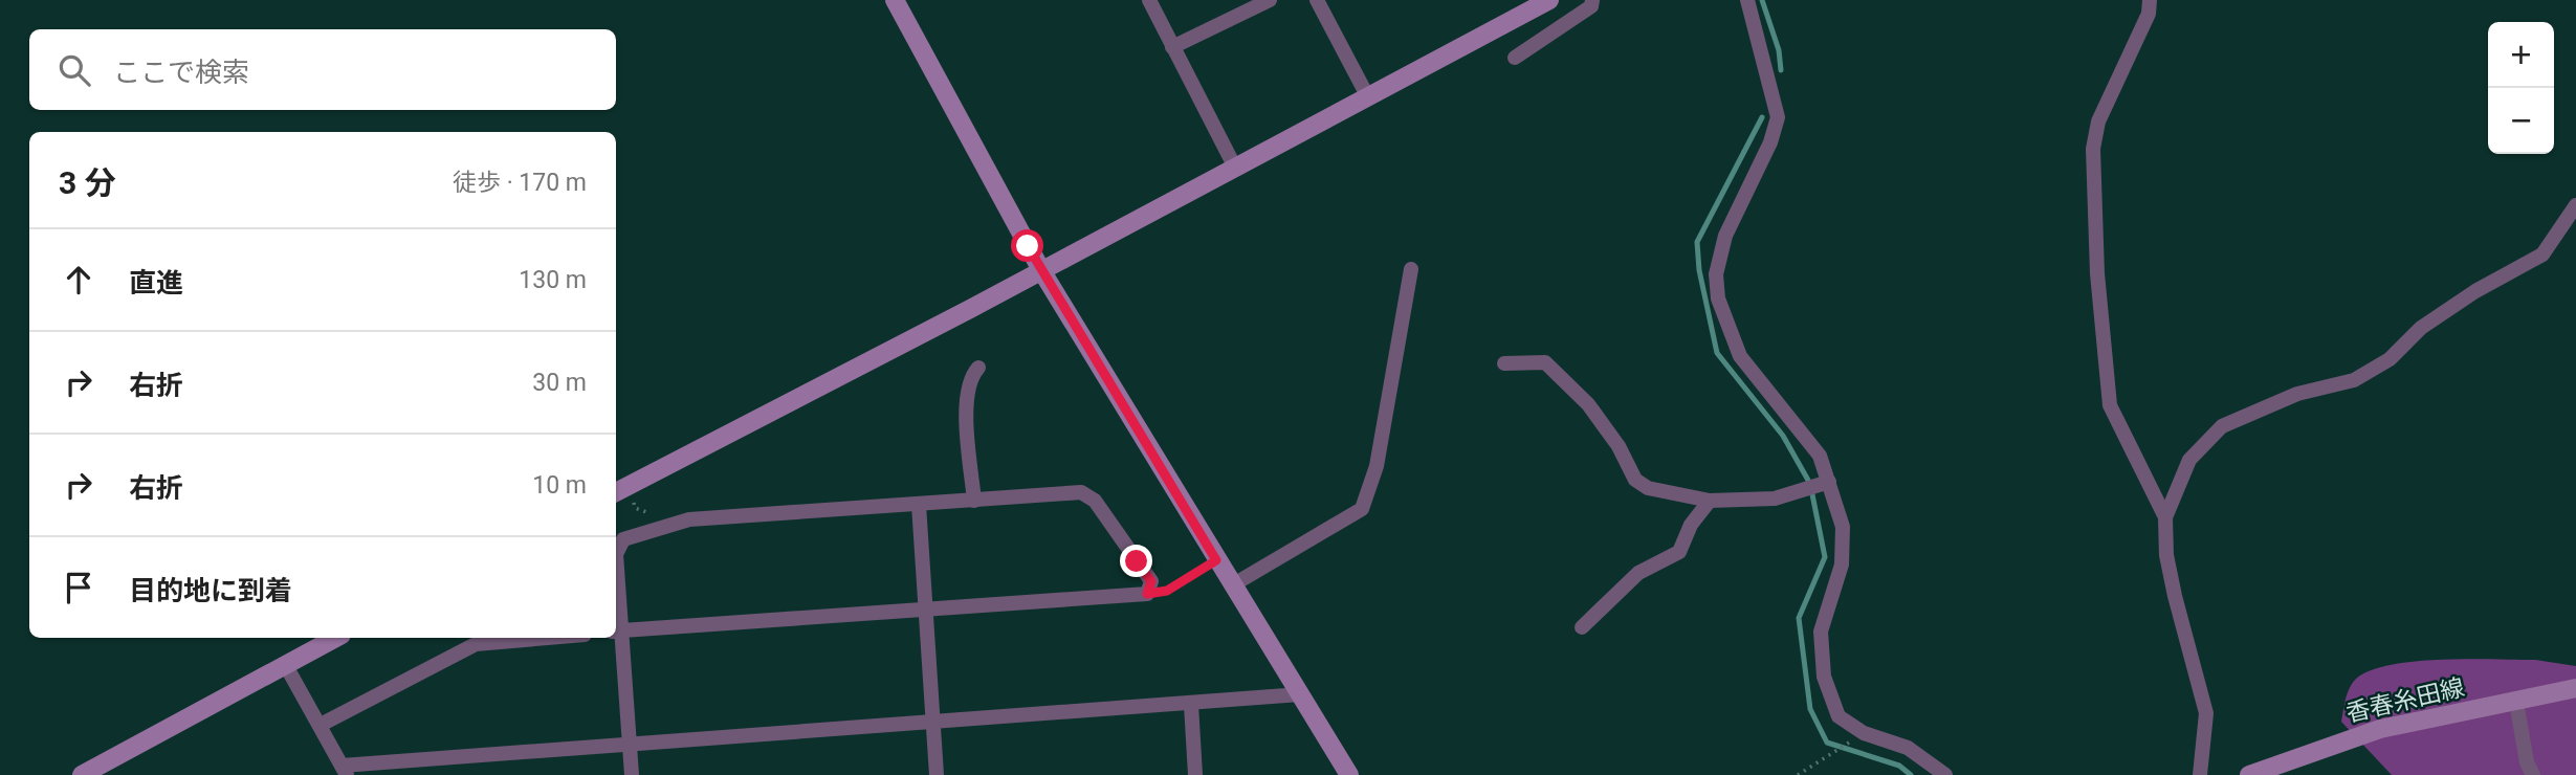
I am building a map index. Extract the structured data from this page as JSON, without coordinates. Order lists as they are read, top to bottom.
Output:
{
  "streets": {
    "street": ["香春糸田線"]
  },
  "page": {
    "map_buttons": ["+", "−"],
    "search": "ここで検索",
    "heading": ["3 分", "徒歩 · 170 m"],
    "list": [
      ["直進", "130 m"],
      ["右折", "30 m"],
      ["右折", "10 m"],
      "目的地に到着"
    ]
  }
}
